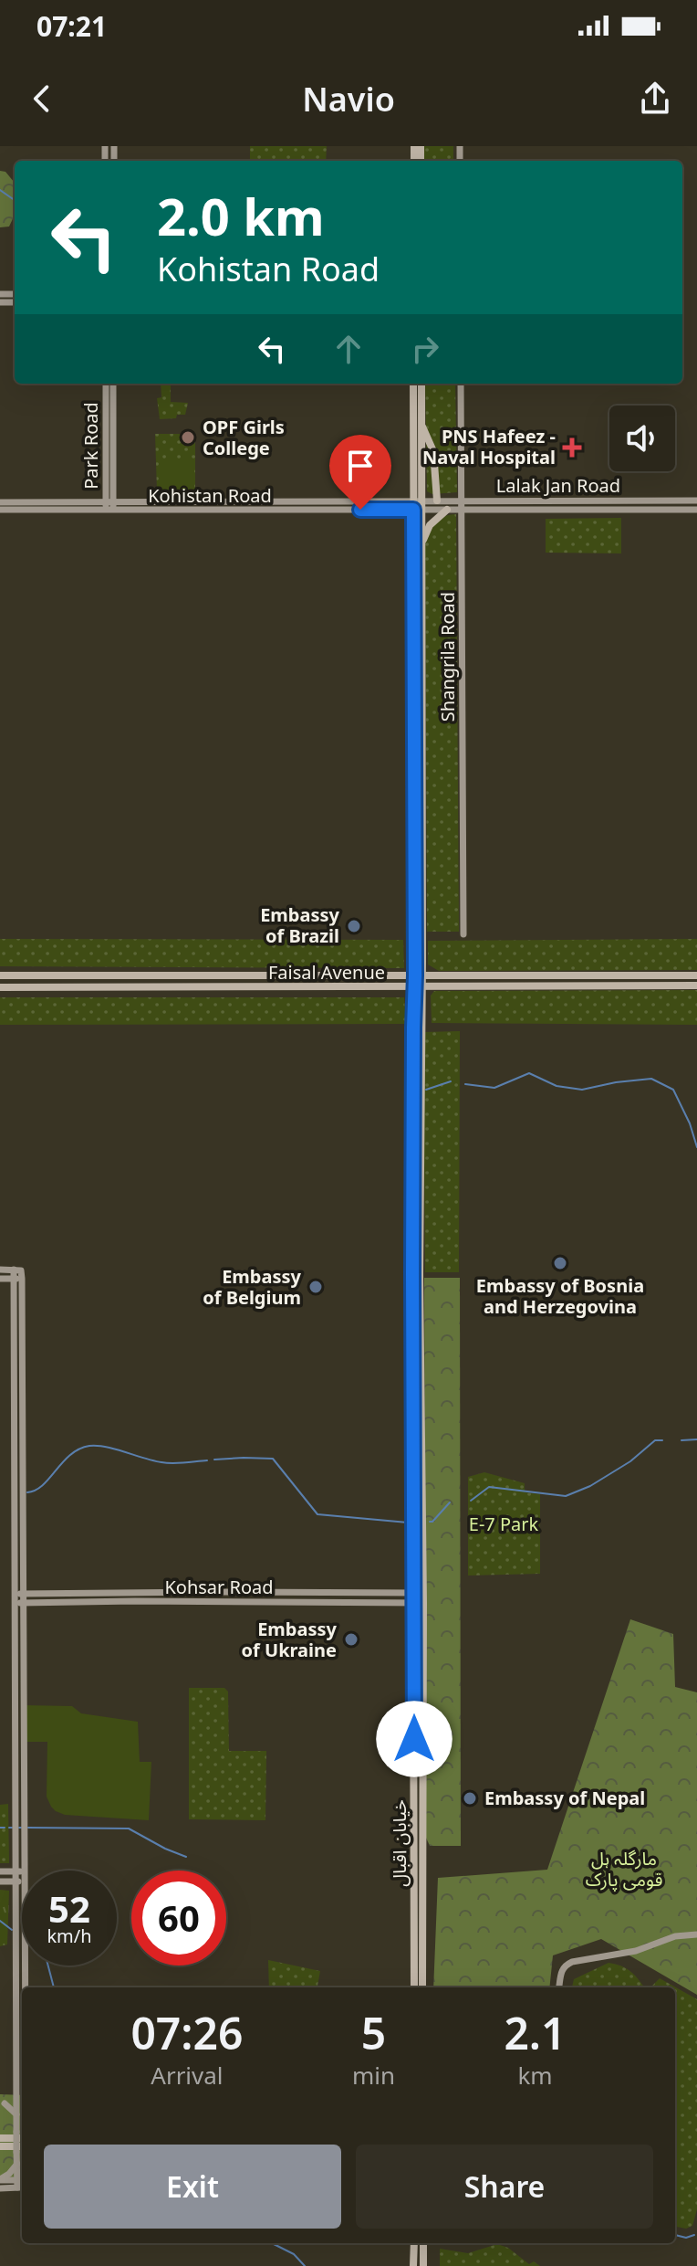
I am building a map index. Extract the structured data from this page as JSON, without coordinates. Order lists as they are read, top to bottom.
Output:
{
  "streets": {
    "main road": ["Faisal Avenue", "خیابان اقبال"],
    "street": [
      "Park Road",
      "Lalak Jan Road",
      "Kohistan Road",
      "Shangrila Road",
      "Kohsar Road"
    ]
  },
  "crossings": [
    ["Park Road", "Kohistan Road"],
    ["Lalak Jan Road", "Kohistan Road"],
    ["Lalak Jan Road", "Shangrila Road"],
    ["Lalak Jan Road", "خیابان اقبال"],
    ["Kohistan Road", "خیابان اقبال"],
    ["Faisal Avenue", "خیابان اقبال"],
    ["Kohsar Road", "خیابان اقبال"]
  ],
  "parks": ["E-7 Park", "مارگلہ ہل قومی پارک"],
  "places": {
    "other": [
      "OPF Girls College",
      "Embassy of Brazil",
      "Embassy of Bosnia and Herzegovina",
      "Embassy of Belgium",
      "Embassy of Ukraine",
      "Embassy of Nepal"
    ],
    "health": ["PNS Hafeez - Naval Hospital"]
  },
  "page": {
    "status": "07:21",
    "header": "Navio",
    "turn": ["2.0 km", "Kohistan Road"],
    "speed": "52 km/h",
    "limit": "60",
    "eta": [
      "07:26",
      "Arrival",
      "5",
      "min",
      "2.1",
      "km"
    ],
    "buttons": ["Exit", "Share"]
  }
}
